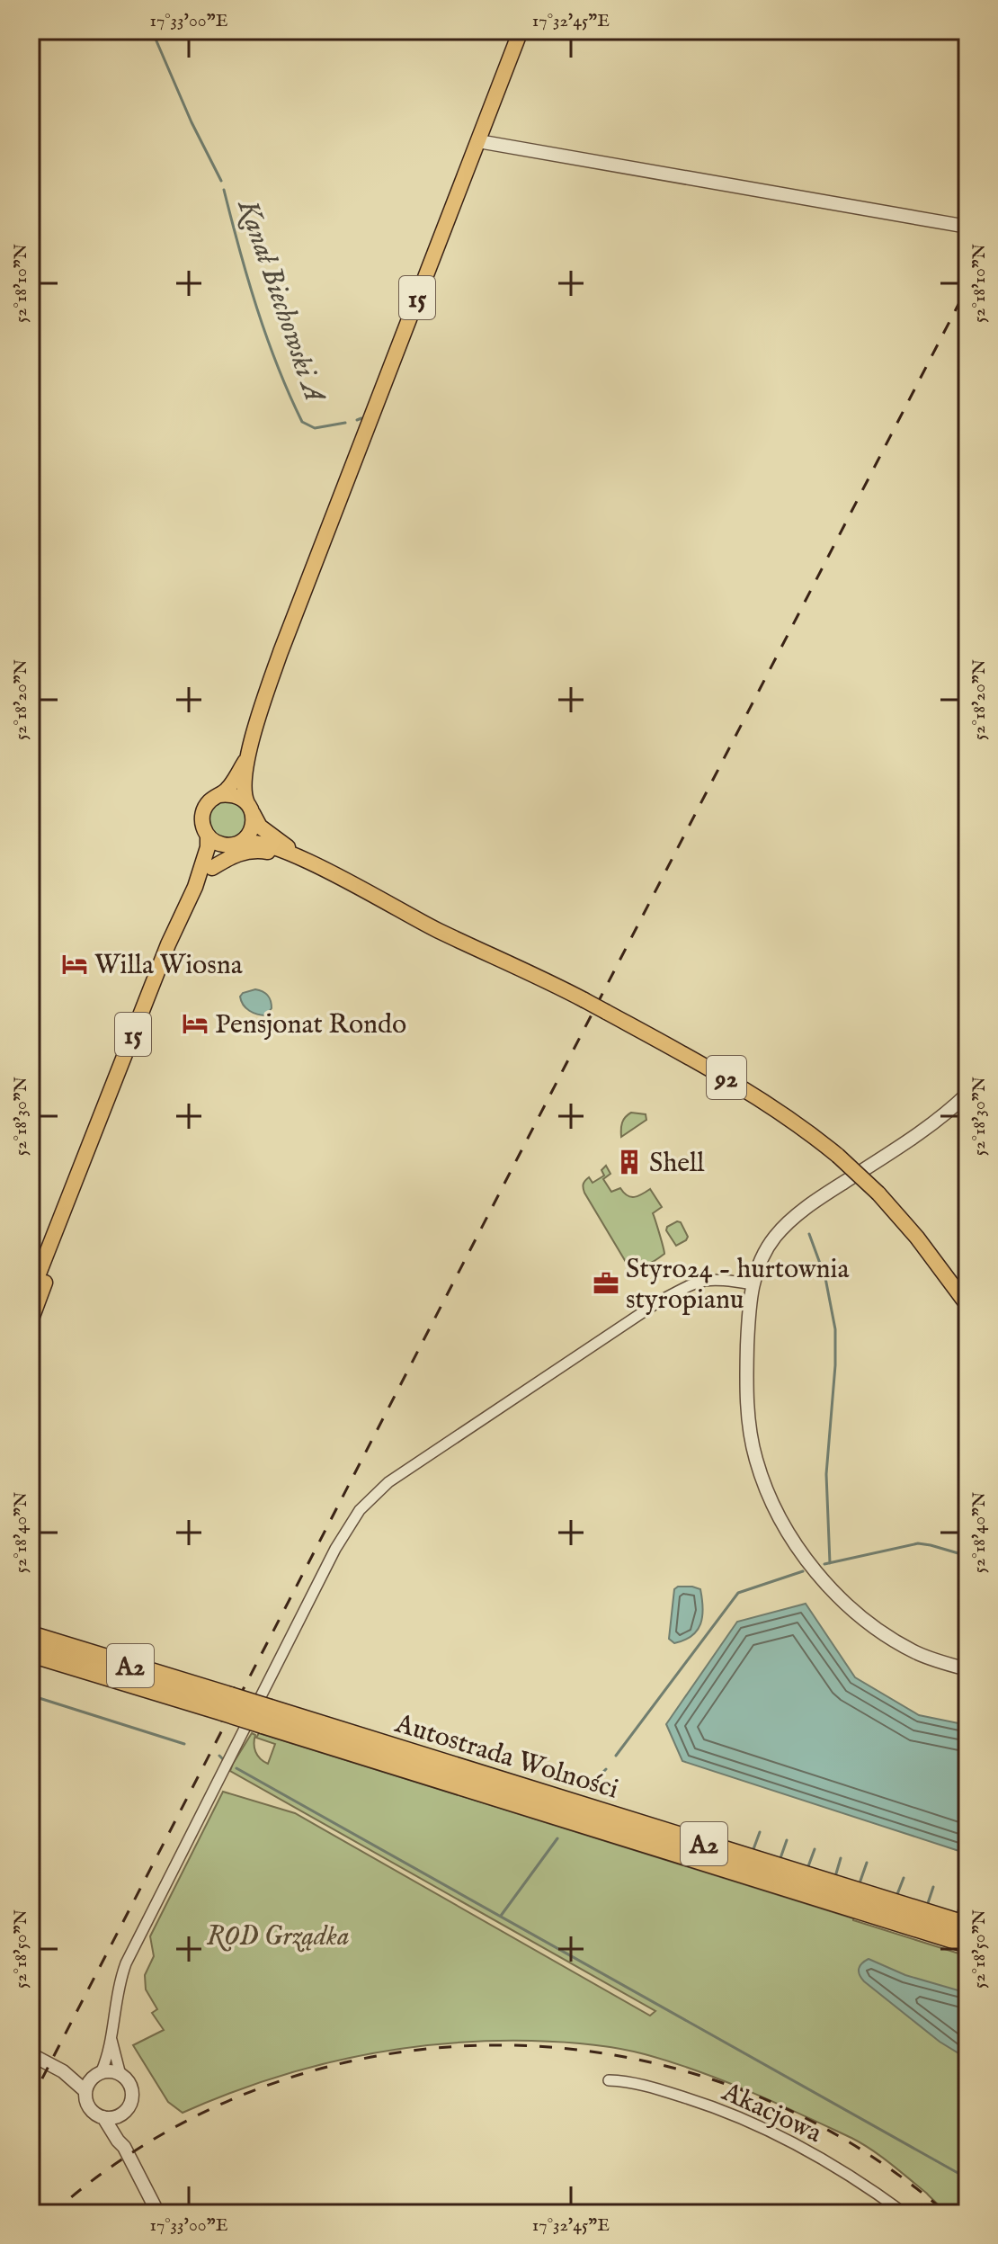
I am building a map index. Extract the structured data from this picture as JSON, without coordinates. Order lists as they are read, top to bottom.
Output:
{
  "streets": {
    "highway": ["A2", "Autostrada Wolności"],
    "main road": ["15", "92"],
    "street": ["Akacjowa"]
  },
  "crossings": [
    ["15", "92"]
  ],
  "water": ["Kanał Biechowski A"],
  "parks": ["ROD Grządka"],
  "places": {
    "hotel": ["Willa Wiosna", "Pensjonat Rondo"],
    "building": ["Shell"],
    "office": ["Styro24 - hurtownia styropianu"]
  },
  "coordinates": [
    "17°33'00\"E",
    "17°32'45\"E",
    "52°18'10\"N",
    "52°18'20\"N",
    "52°18'30\"N",
    "52°18'40\"N",
    "52°18'50\"N"
  ]
}
